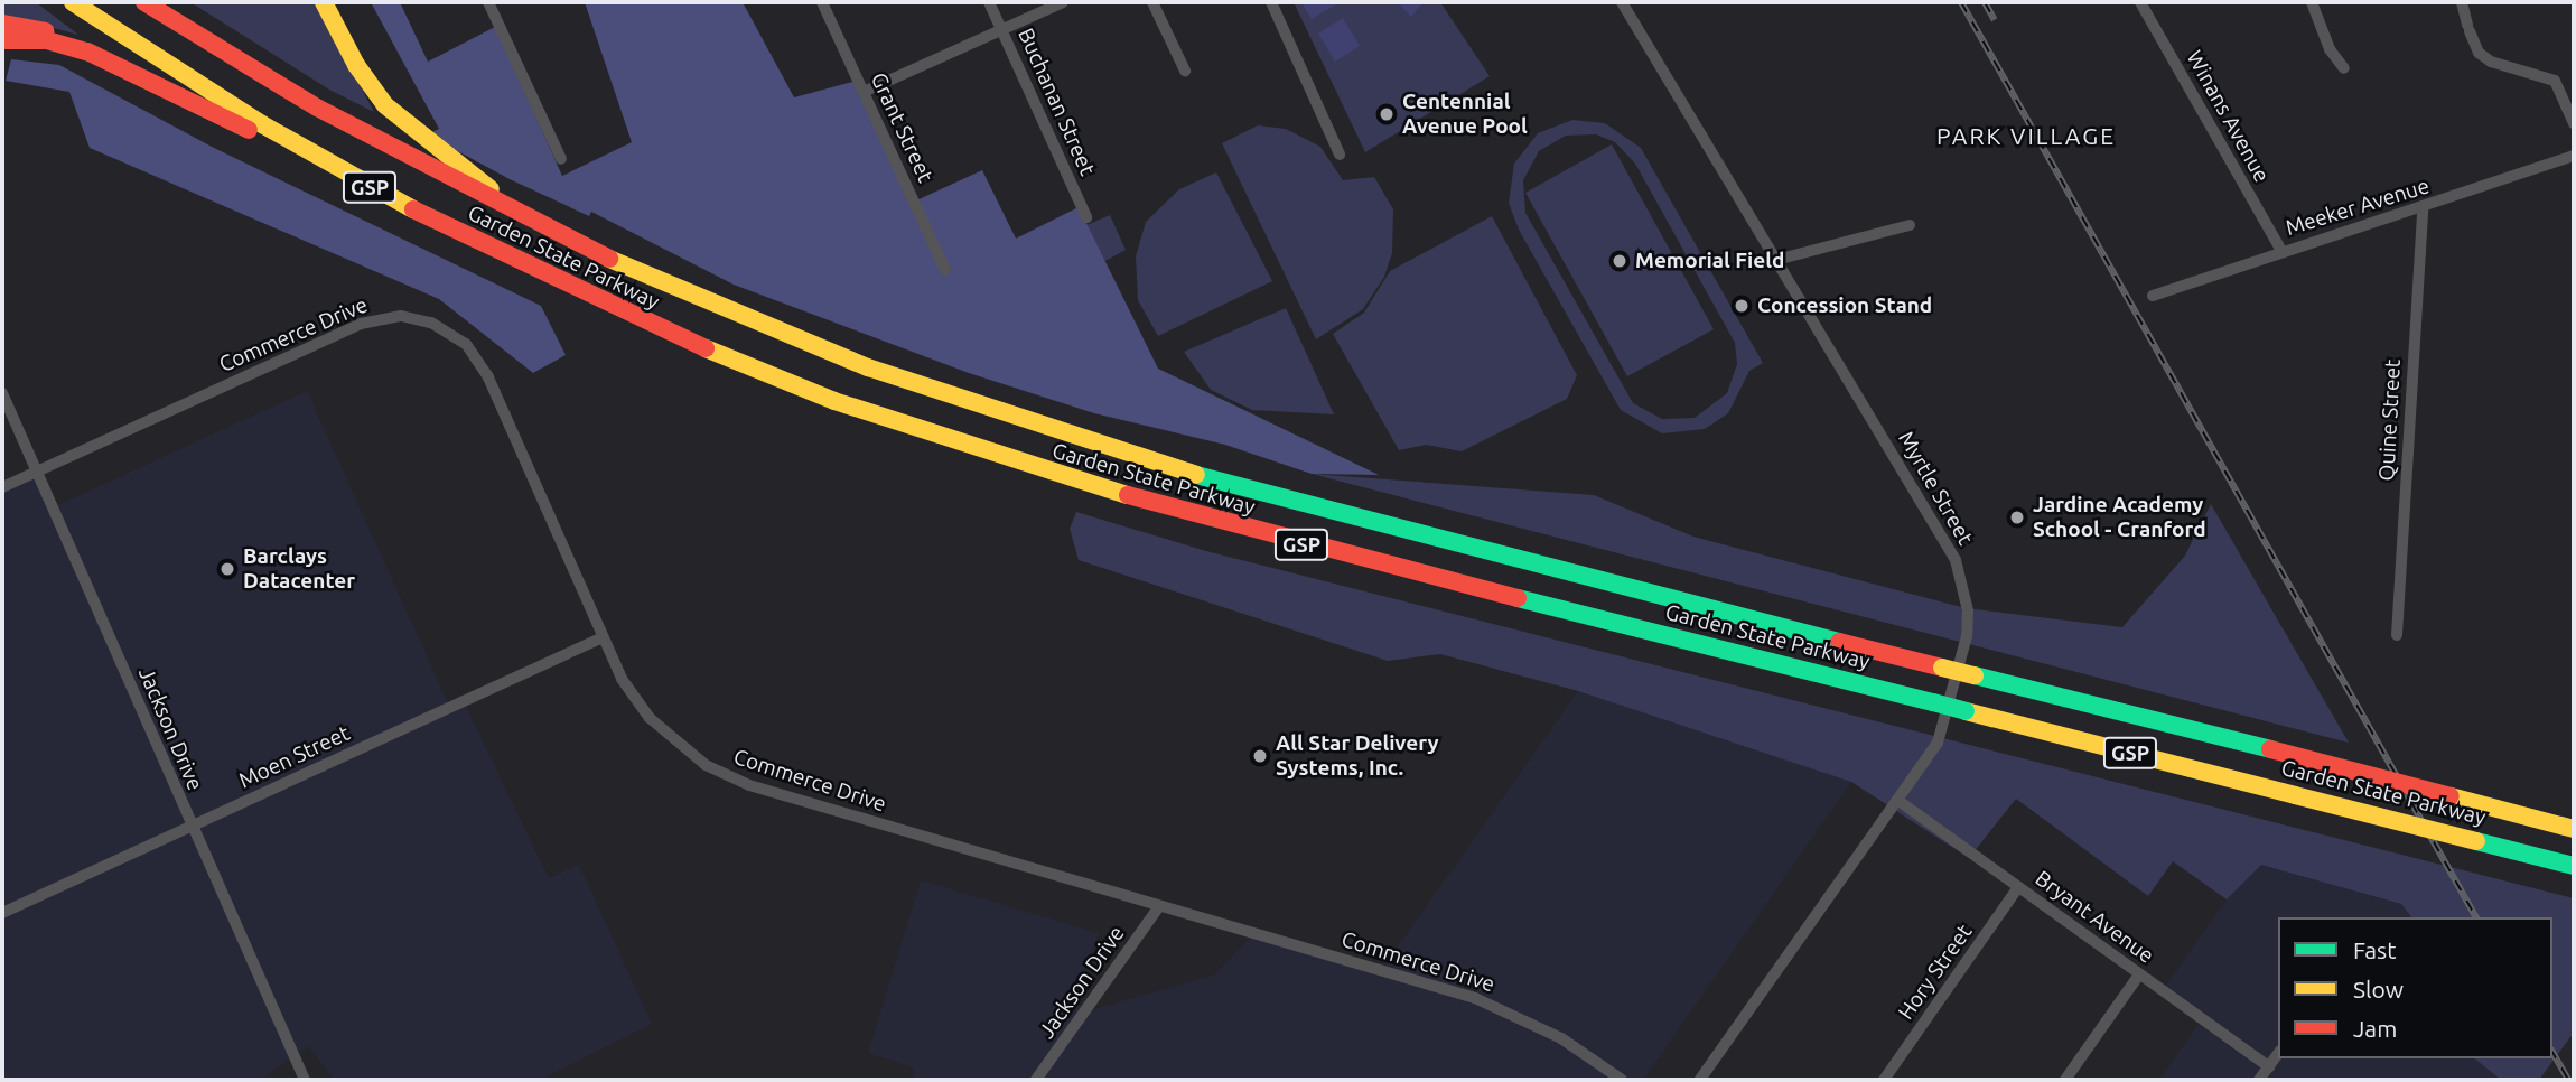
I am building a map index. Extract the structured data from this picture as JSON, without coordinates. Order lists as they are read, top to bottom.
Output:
{
  "streets": {
    "highway": ["GSP", "Garden State Parkway"],
    "street": [
      "Buchanan Street",
      "Winans Avenue",
      "Grant Street",
      "Meeker Avenue",
      "Commerce Drive",
      "Quine Street",
      "Myrtle Street",
      "Jackson Drive",
      "Moen Street",
      "Bryant Avenue",
      "Hory Street"
    ]
  },
  "crossings": [
    ["Winans Avenue", "Meeker Avenue"],
    ["Meeker Avenue", "Quine Street"],
    ["Commerce Drive", "Jackson Drive"],
    ["Commerce Drive", "Moen Street"],
    ["Myrtle Street", "Bryant Avenue"],
    ["Jackson Drive", "Moen Street"],
    ["Bryant Avenue", "Hory Street"]
  ],
  "districts": ["PARK VILLAGE"],
  "places": [
    "Centennial Avenue Pool",
    "Memorial Field",
    "Concession Stand",
    "Jardine Academy School - Cranford",
    "Barclays Datacenter",
    "All Star Delivery Systems, Inc."
  ],
  "legend": ["Fast", "Slow", "Jam"]
}
